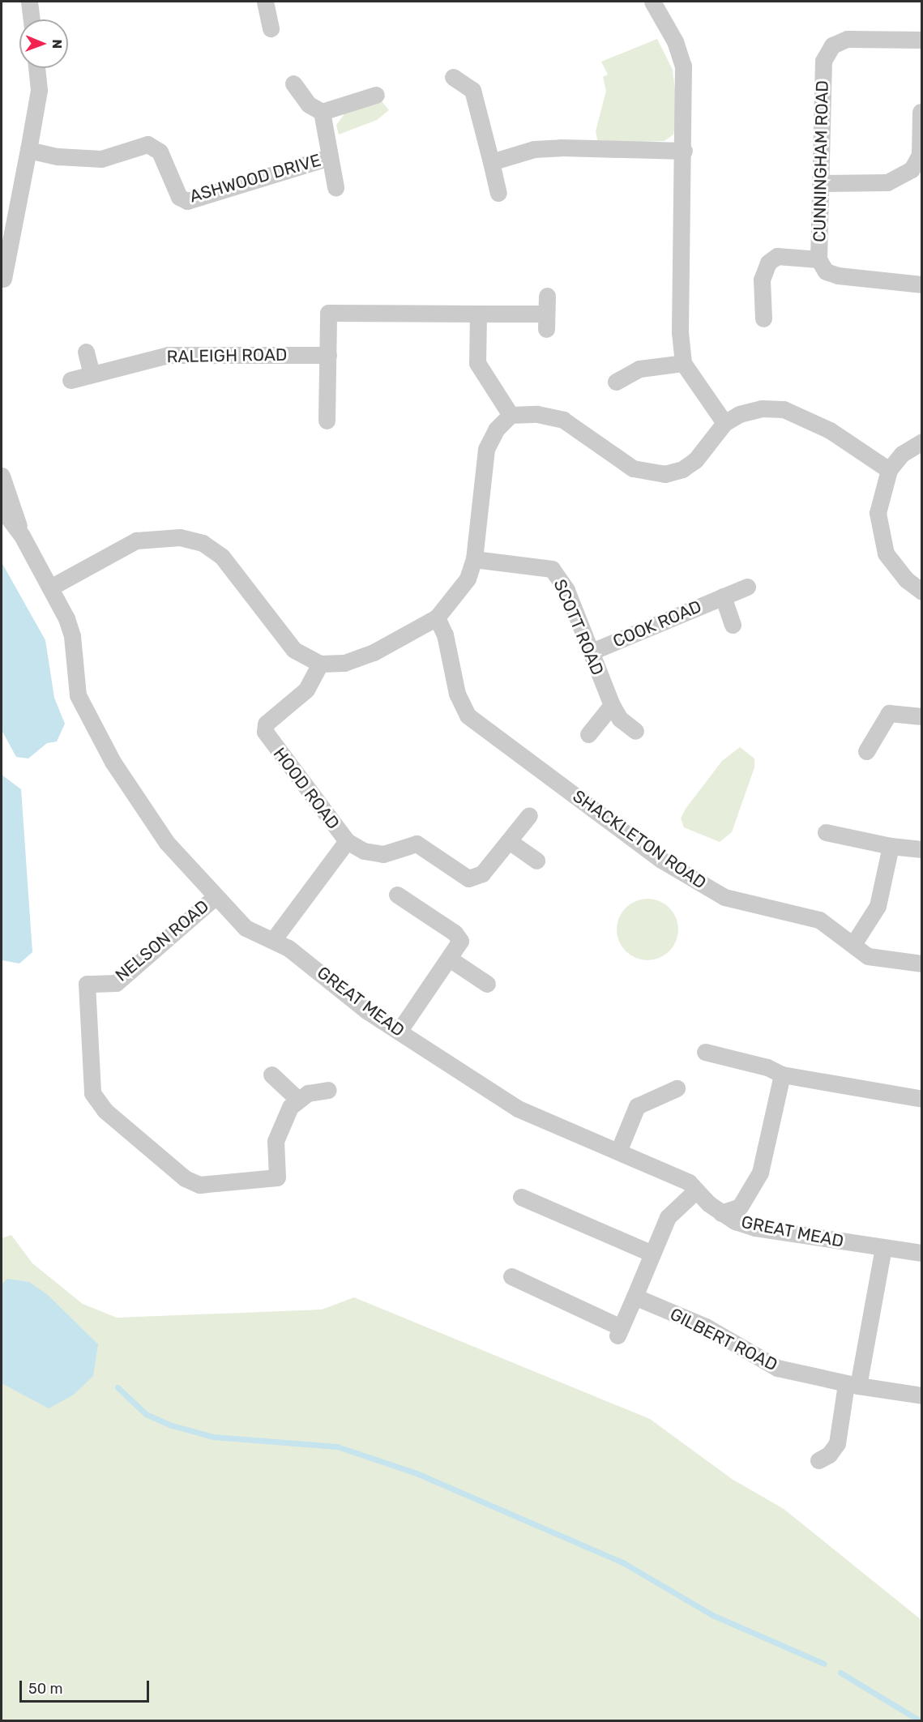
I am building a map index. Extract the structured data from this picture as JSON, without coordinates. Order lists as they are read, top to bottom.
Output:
{
  "streets": {
    "street": [
      "CUNNINGHAM ROAD",
      "ASHWOOD DRIVE",
      "RALEIGH ROAD",
      "COOK ROAD",
      "SCOTT ROAD",
      "HOOD ROAD",
      "SHACKLETON ROAD",
      "NELSON ROAD",
      "GREAT MEAD",
      "GILBERT ROAD"
    ]
  },
  "crossings": [
    ["COOK ROAD", "SCOTT ROAD"],
    ["HOOD ROAD", "GREAT MEAD"],
    ["NELSON ROAD", "GREAT MEAD"]
  ],
  "scale_bar": "50 m",
  "north": "right"
}
